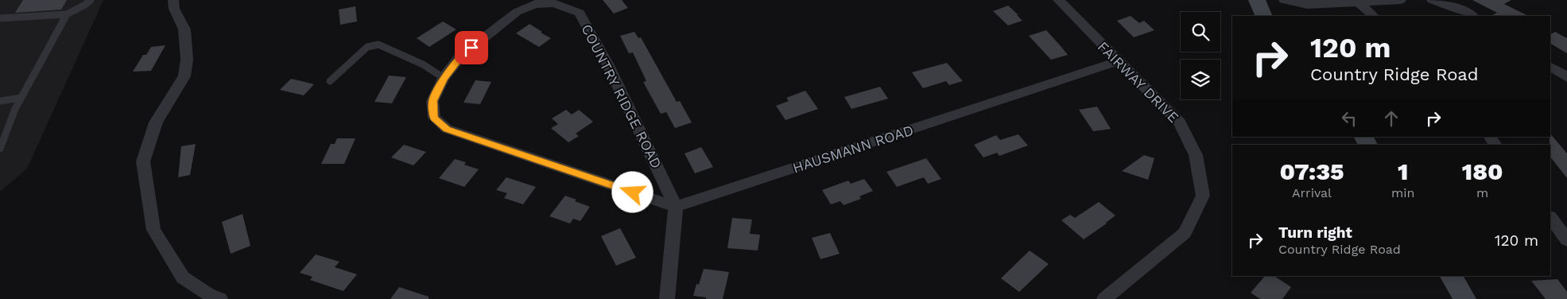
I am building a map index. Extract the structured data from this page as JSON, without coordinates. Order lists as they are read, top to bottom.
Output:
{
  "streets": {
    "street": ["FAIRWAY DRIVE", "COUNTRY RIDGE ROAD", "HAUSMANN ROAD"]
  },
  "crossings": [
    ["FAIRWAY DRIVE", "HAUSMANN ROAD"],
    ["COUNTRY RIDGE ROAD", "HAUSMANN ROAD"]
  ],
  "page": {
    "turn": ["120 m", "Country Ridge Road"],
    "eta": [
      "07:35",
      "Arrival",
      "1",
      "min",
      "180",
      "m"
    ],
    "list": [
      {
        "name": "Turn right",
        "note": "Country Ridge Road",
        "value": "120 m"
      }
    ]
  }
}
